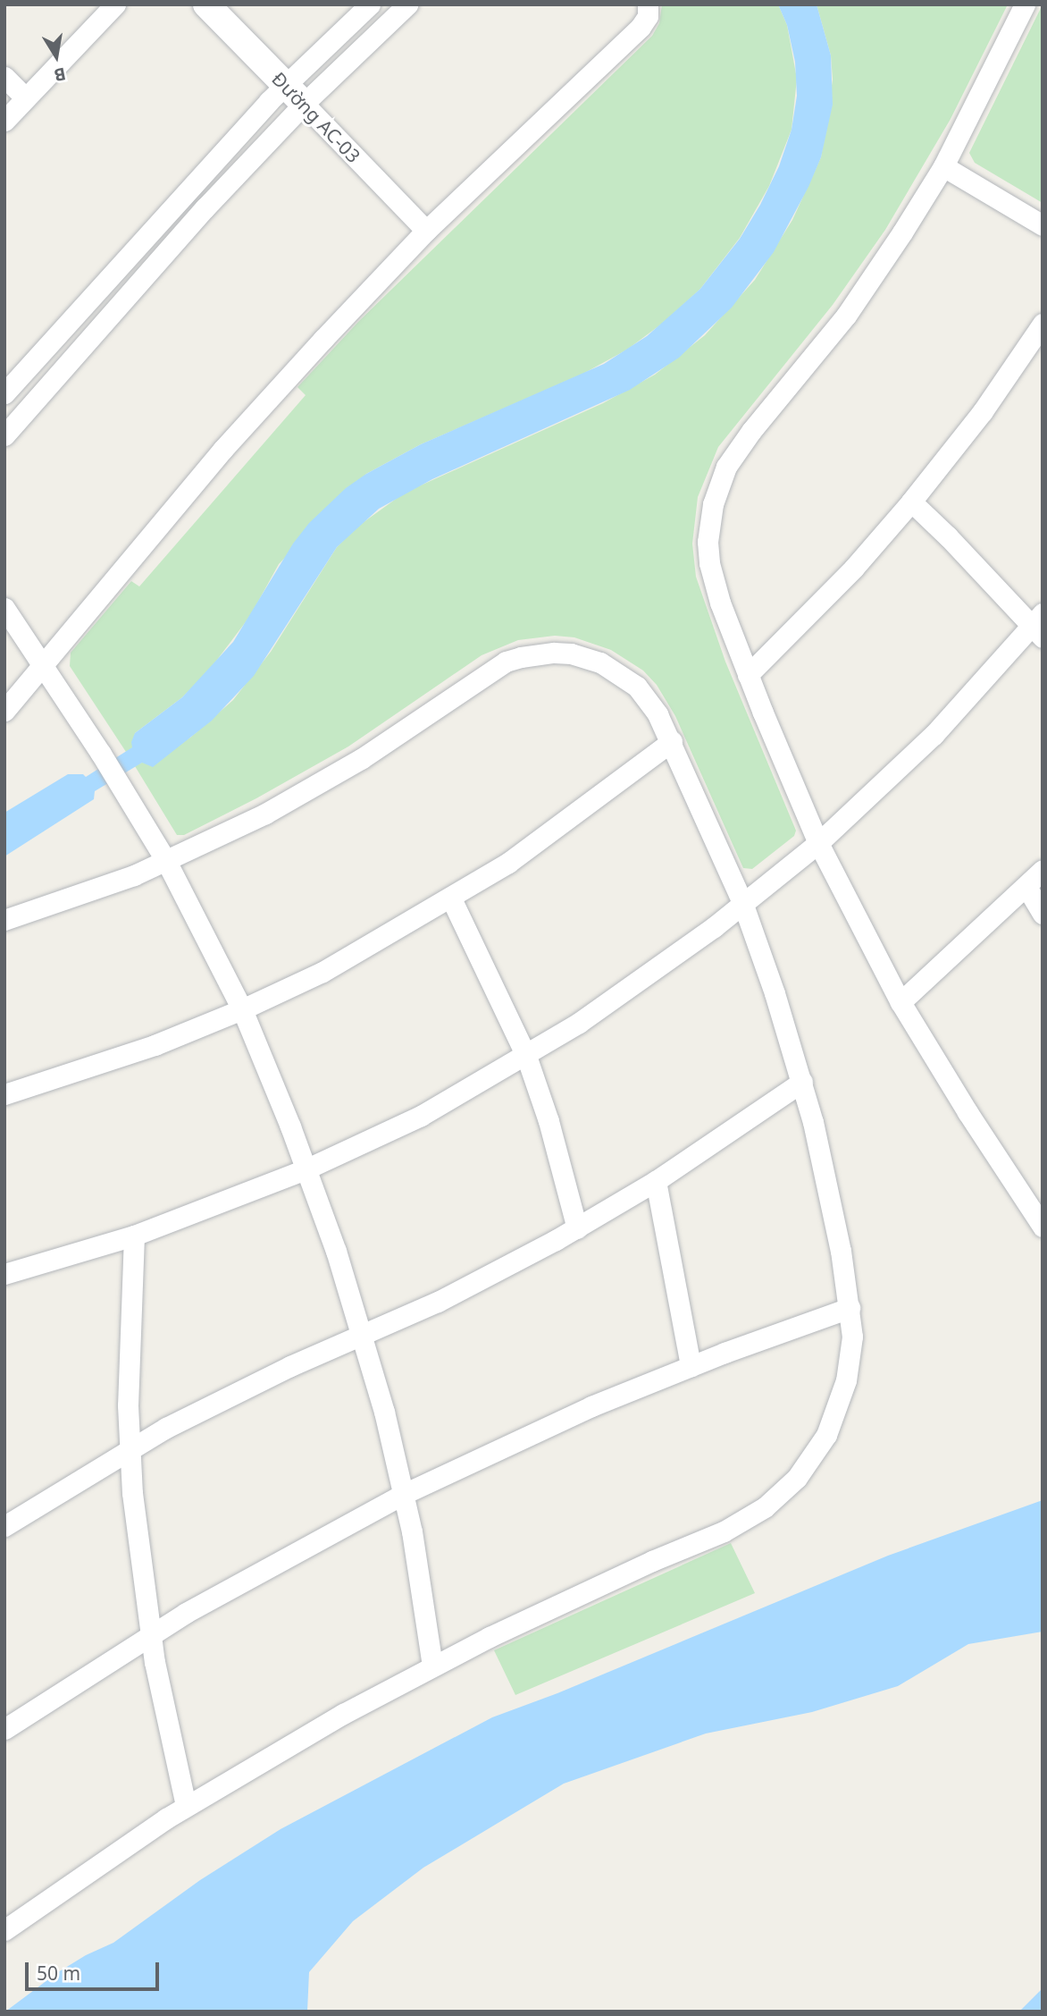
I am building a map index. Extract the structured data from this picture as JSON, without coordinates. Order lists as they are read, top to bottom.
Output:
{
  "streets": {
    "street": ["Đường AC-03"]
  },
  "scale_bar": "50 m",
  "north": "bottom"
}
